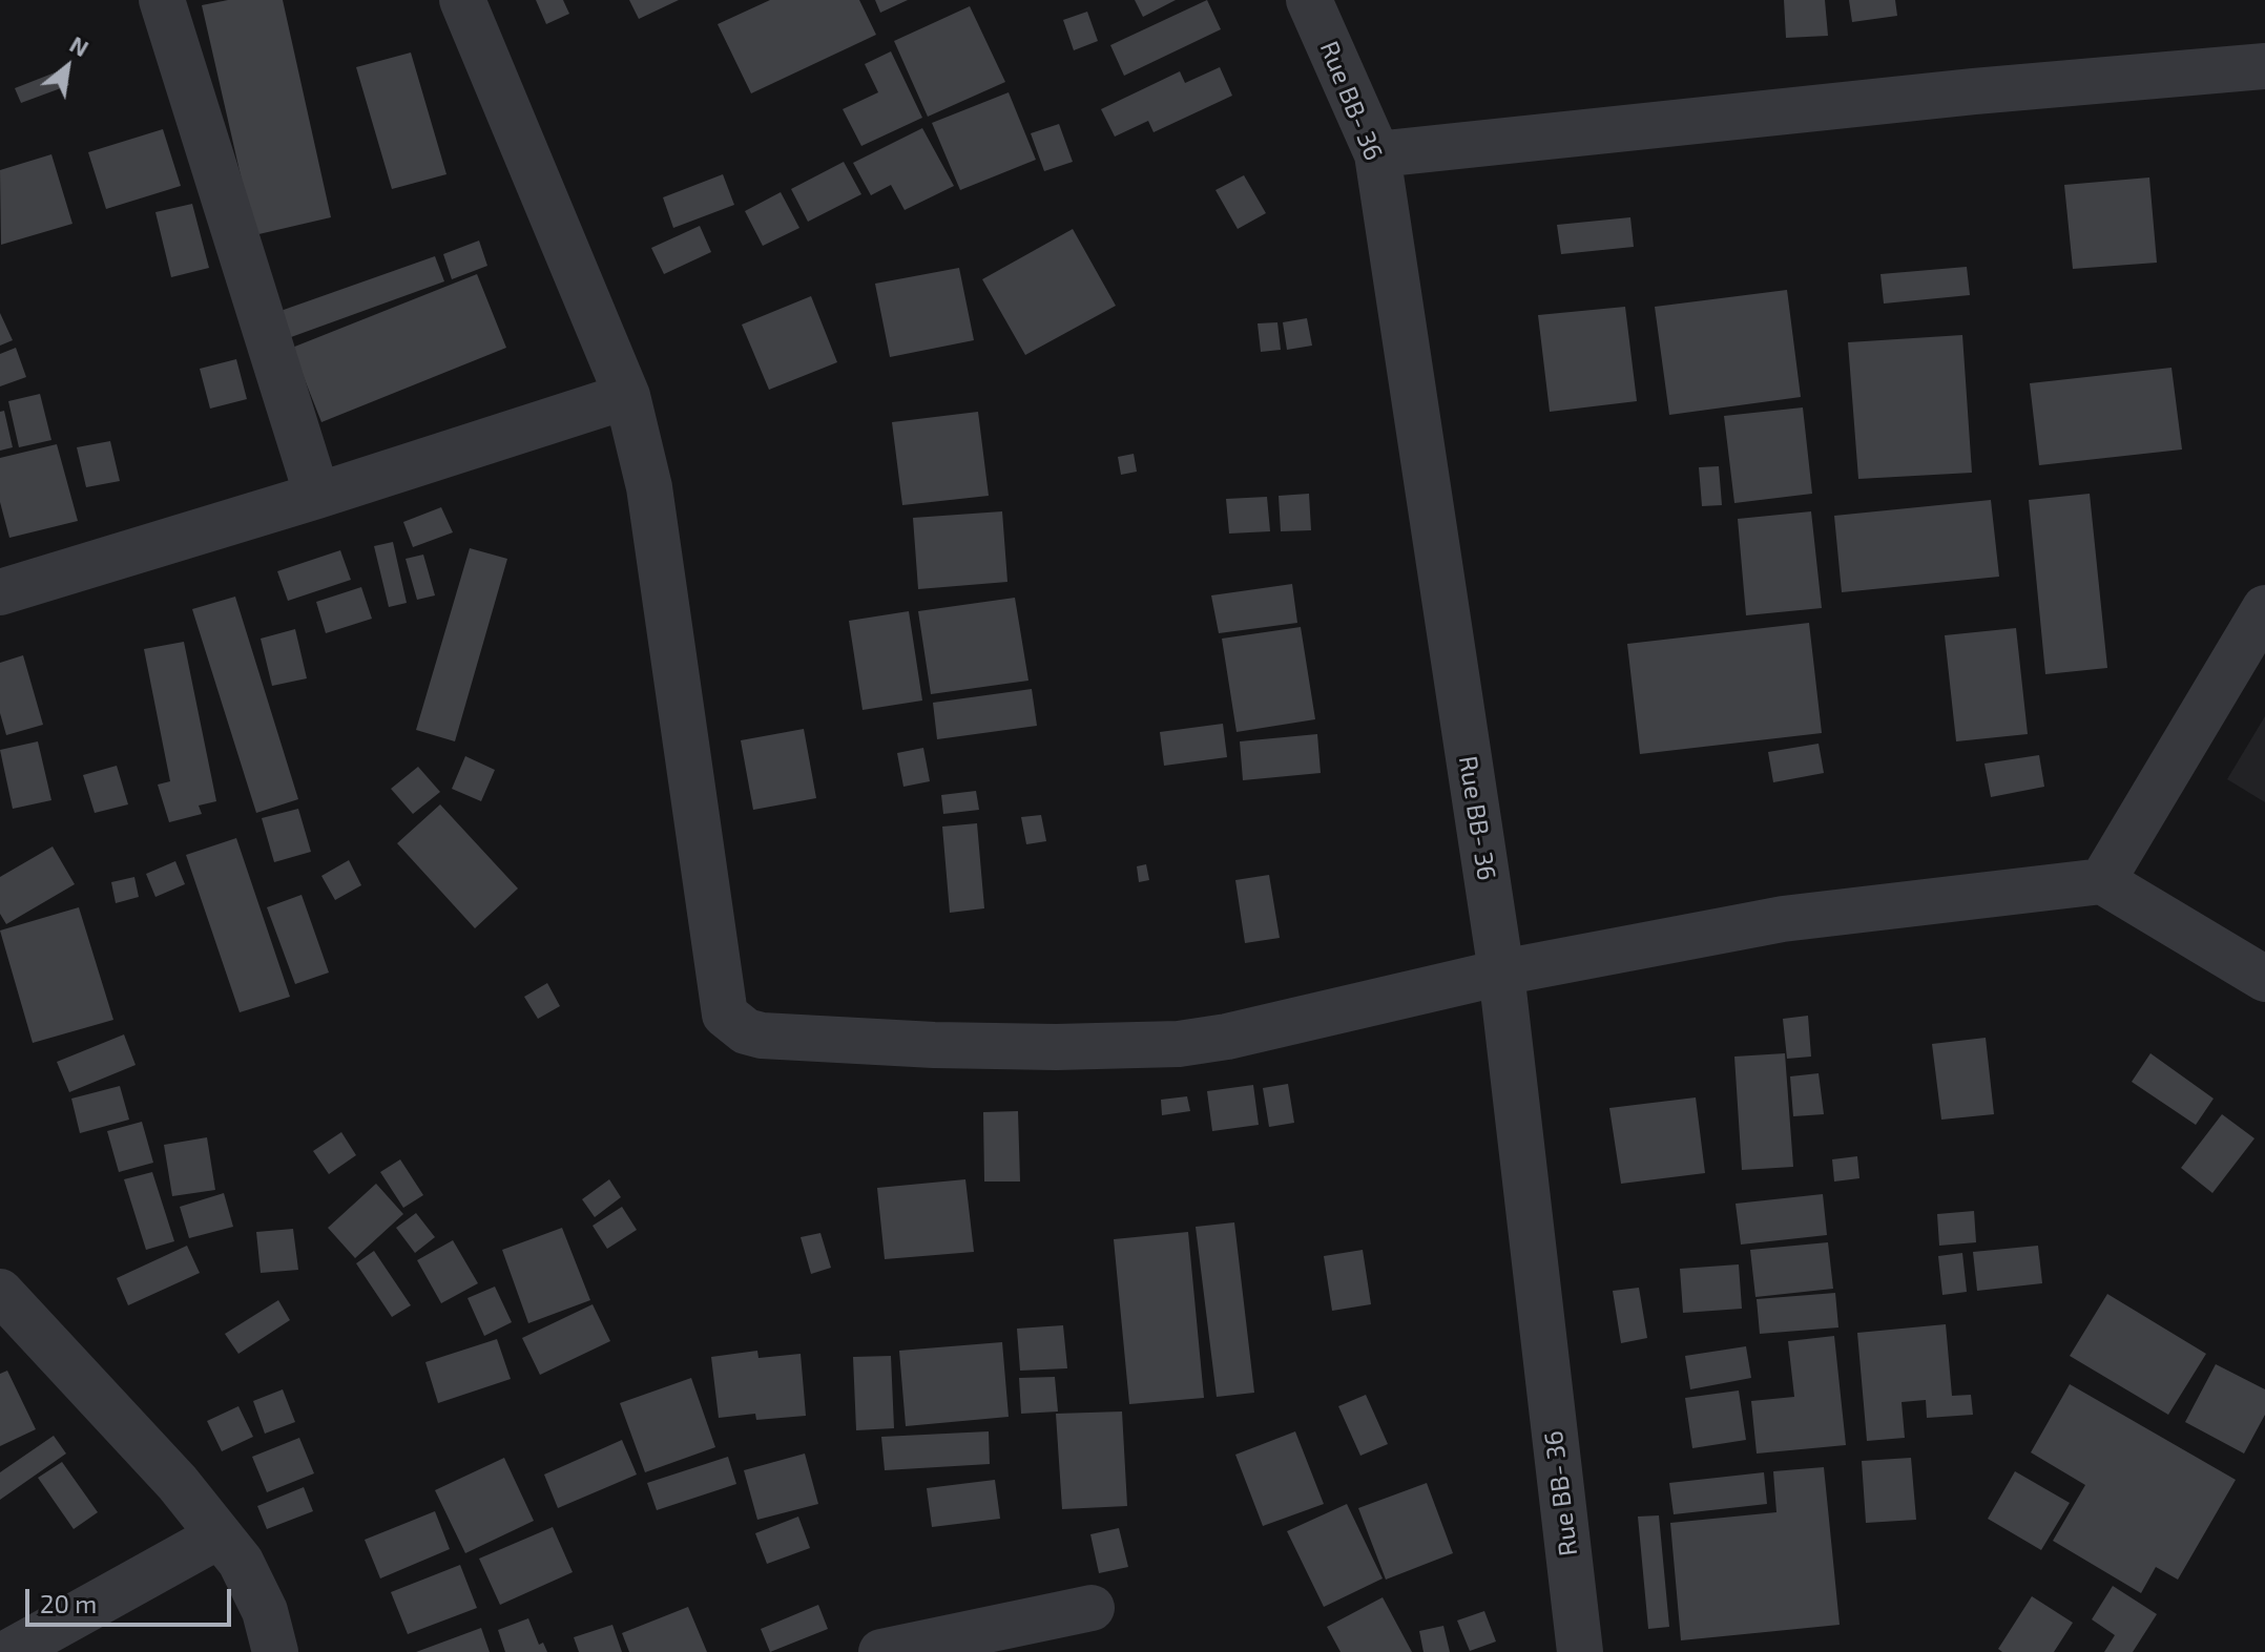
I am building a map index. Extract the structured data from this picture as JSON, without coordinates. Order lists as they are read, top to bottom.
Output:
{
  "streets": {
    "street": ["Rue BB- 36"]
  },
  "scale_bar": "20 m",
  "north": "top right"
}
